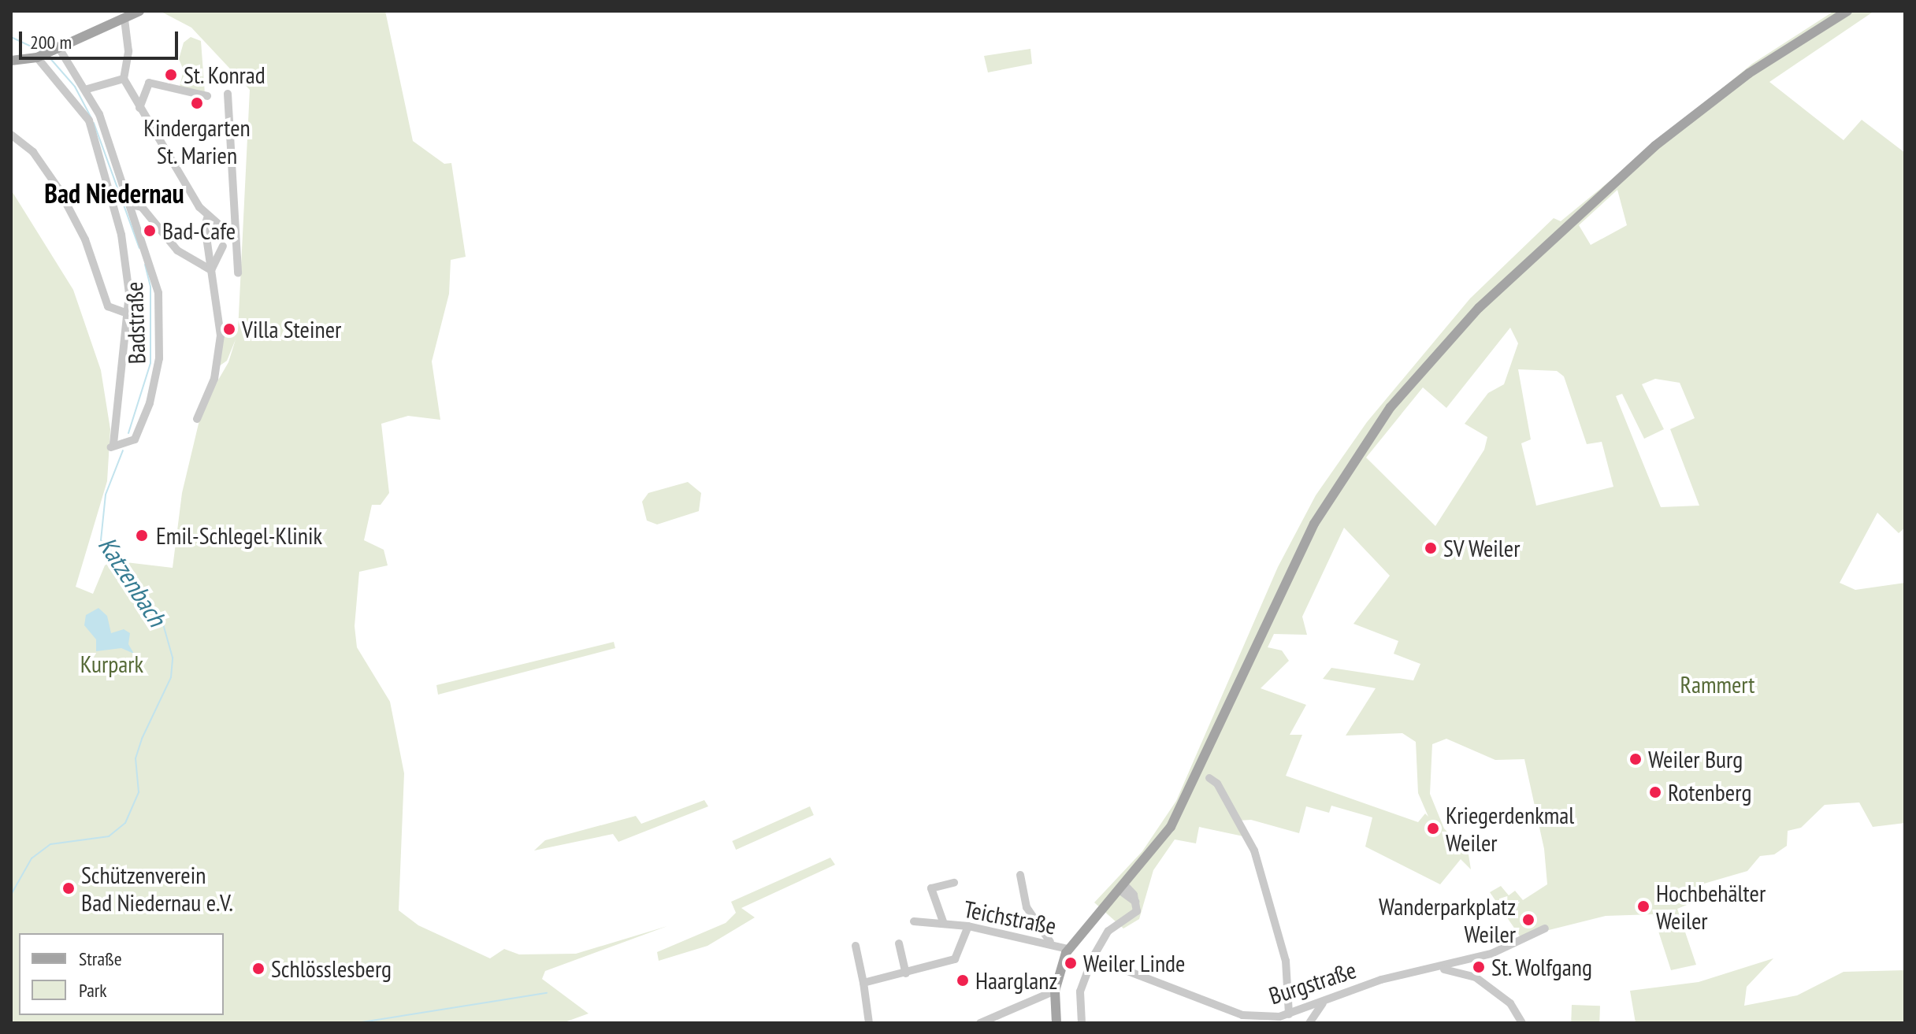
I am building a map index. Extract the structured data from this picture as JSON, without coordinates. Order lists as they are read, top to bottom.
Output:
{
  "streets": {
    "street": ["Badstraße", "Teichstraße", "Burgstraße"]
  },
  "districts": ["Bad Niedernau"],
  "water": ["Katzenbach"],
  "parks": ["Kurpark", "Rammert"],
  "places": [
    "St. Konrad",
    "Kindergarten St. Marien",
    "Bad-Cafe",
    "Villa Steiner",
    "Emil-Schlegel-Klinik",
    "SV Weiler",
    "Weiler Burg",
    "Rotenberg",
    "Kriegerdenkmal Weiler",
    "Schützenverein Bad Niedernau e.V.",
    "Hochbehälter Weiler",
    "Wanderparkplatz Weiler",
    "Weiler Linde",
    "St. Wolfgang",
    "Schlösslesberg",
    "Haarglanz"
  ],
  "legend": ["Straße", "Park"],
  "scale_bar": "200 m"
}
